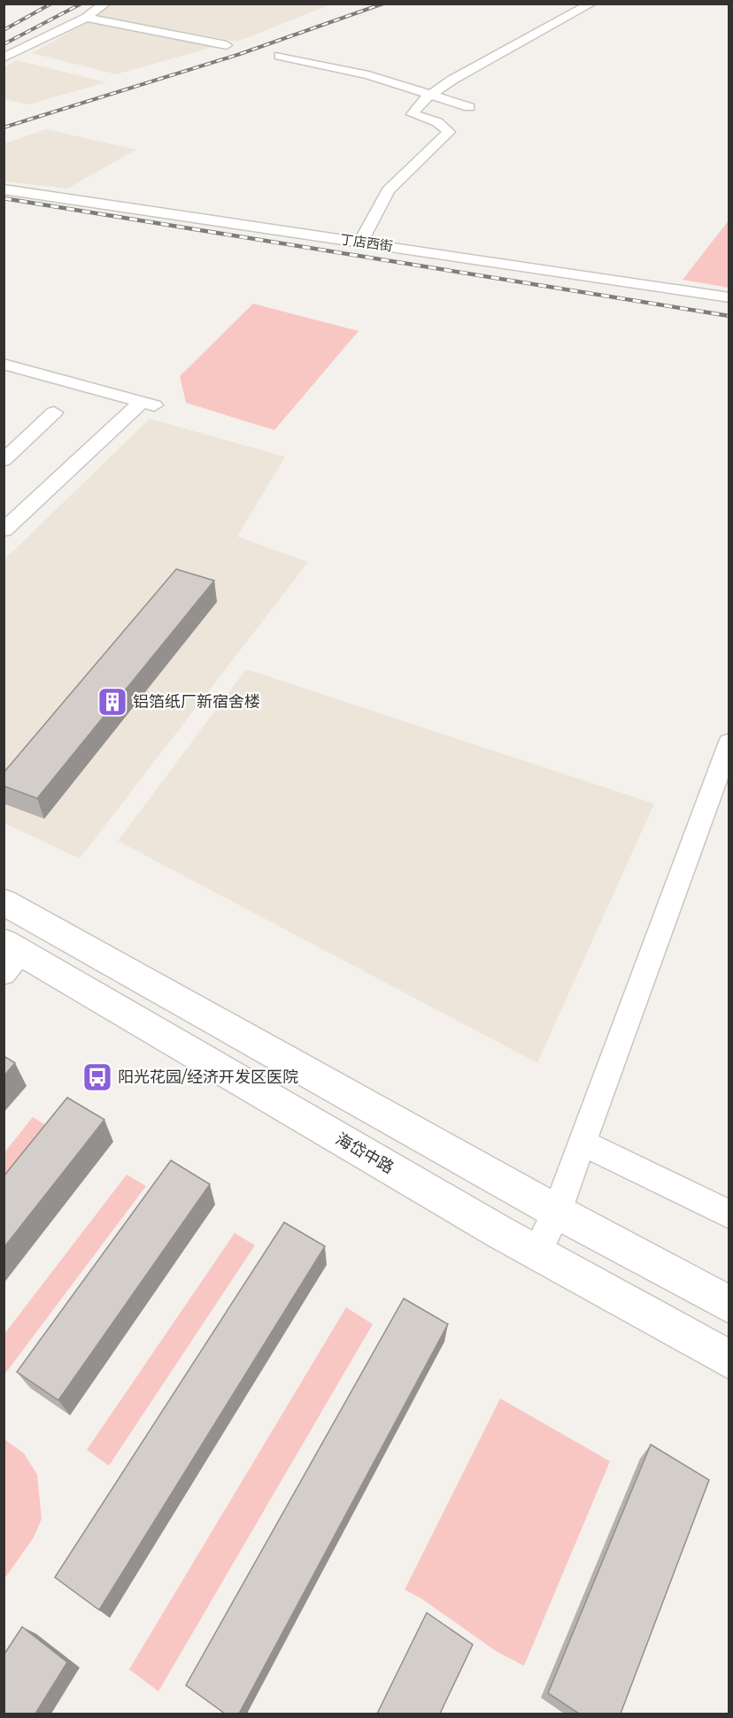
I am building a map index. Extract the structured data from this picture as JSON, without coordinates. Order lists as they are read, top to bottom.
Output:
{
  "streets": {
    "main road": ["海岱中路"],
    "street": ["丁店西街"]
  },
  "places": {
    "building": ["铝箔纸厂新宿舍楼"],
    "bus stop": ["阳光花园/经济开发区医院"]
  }
}
